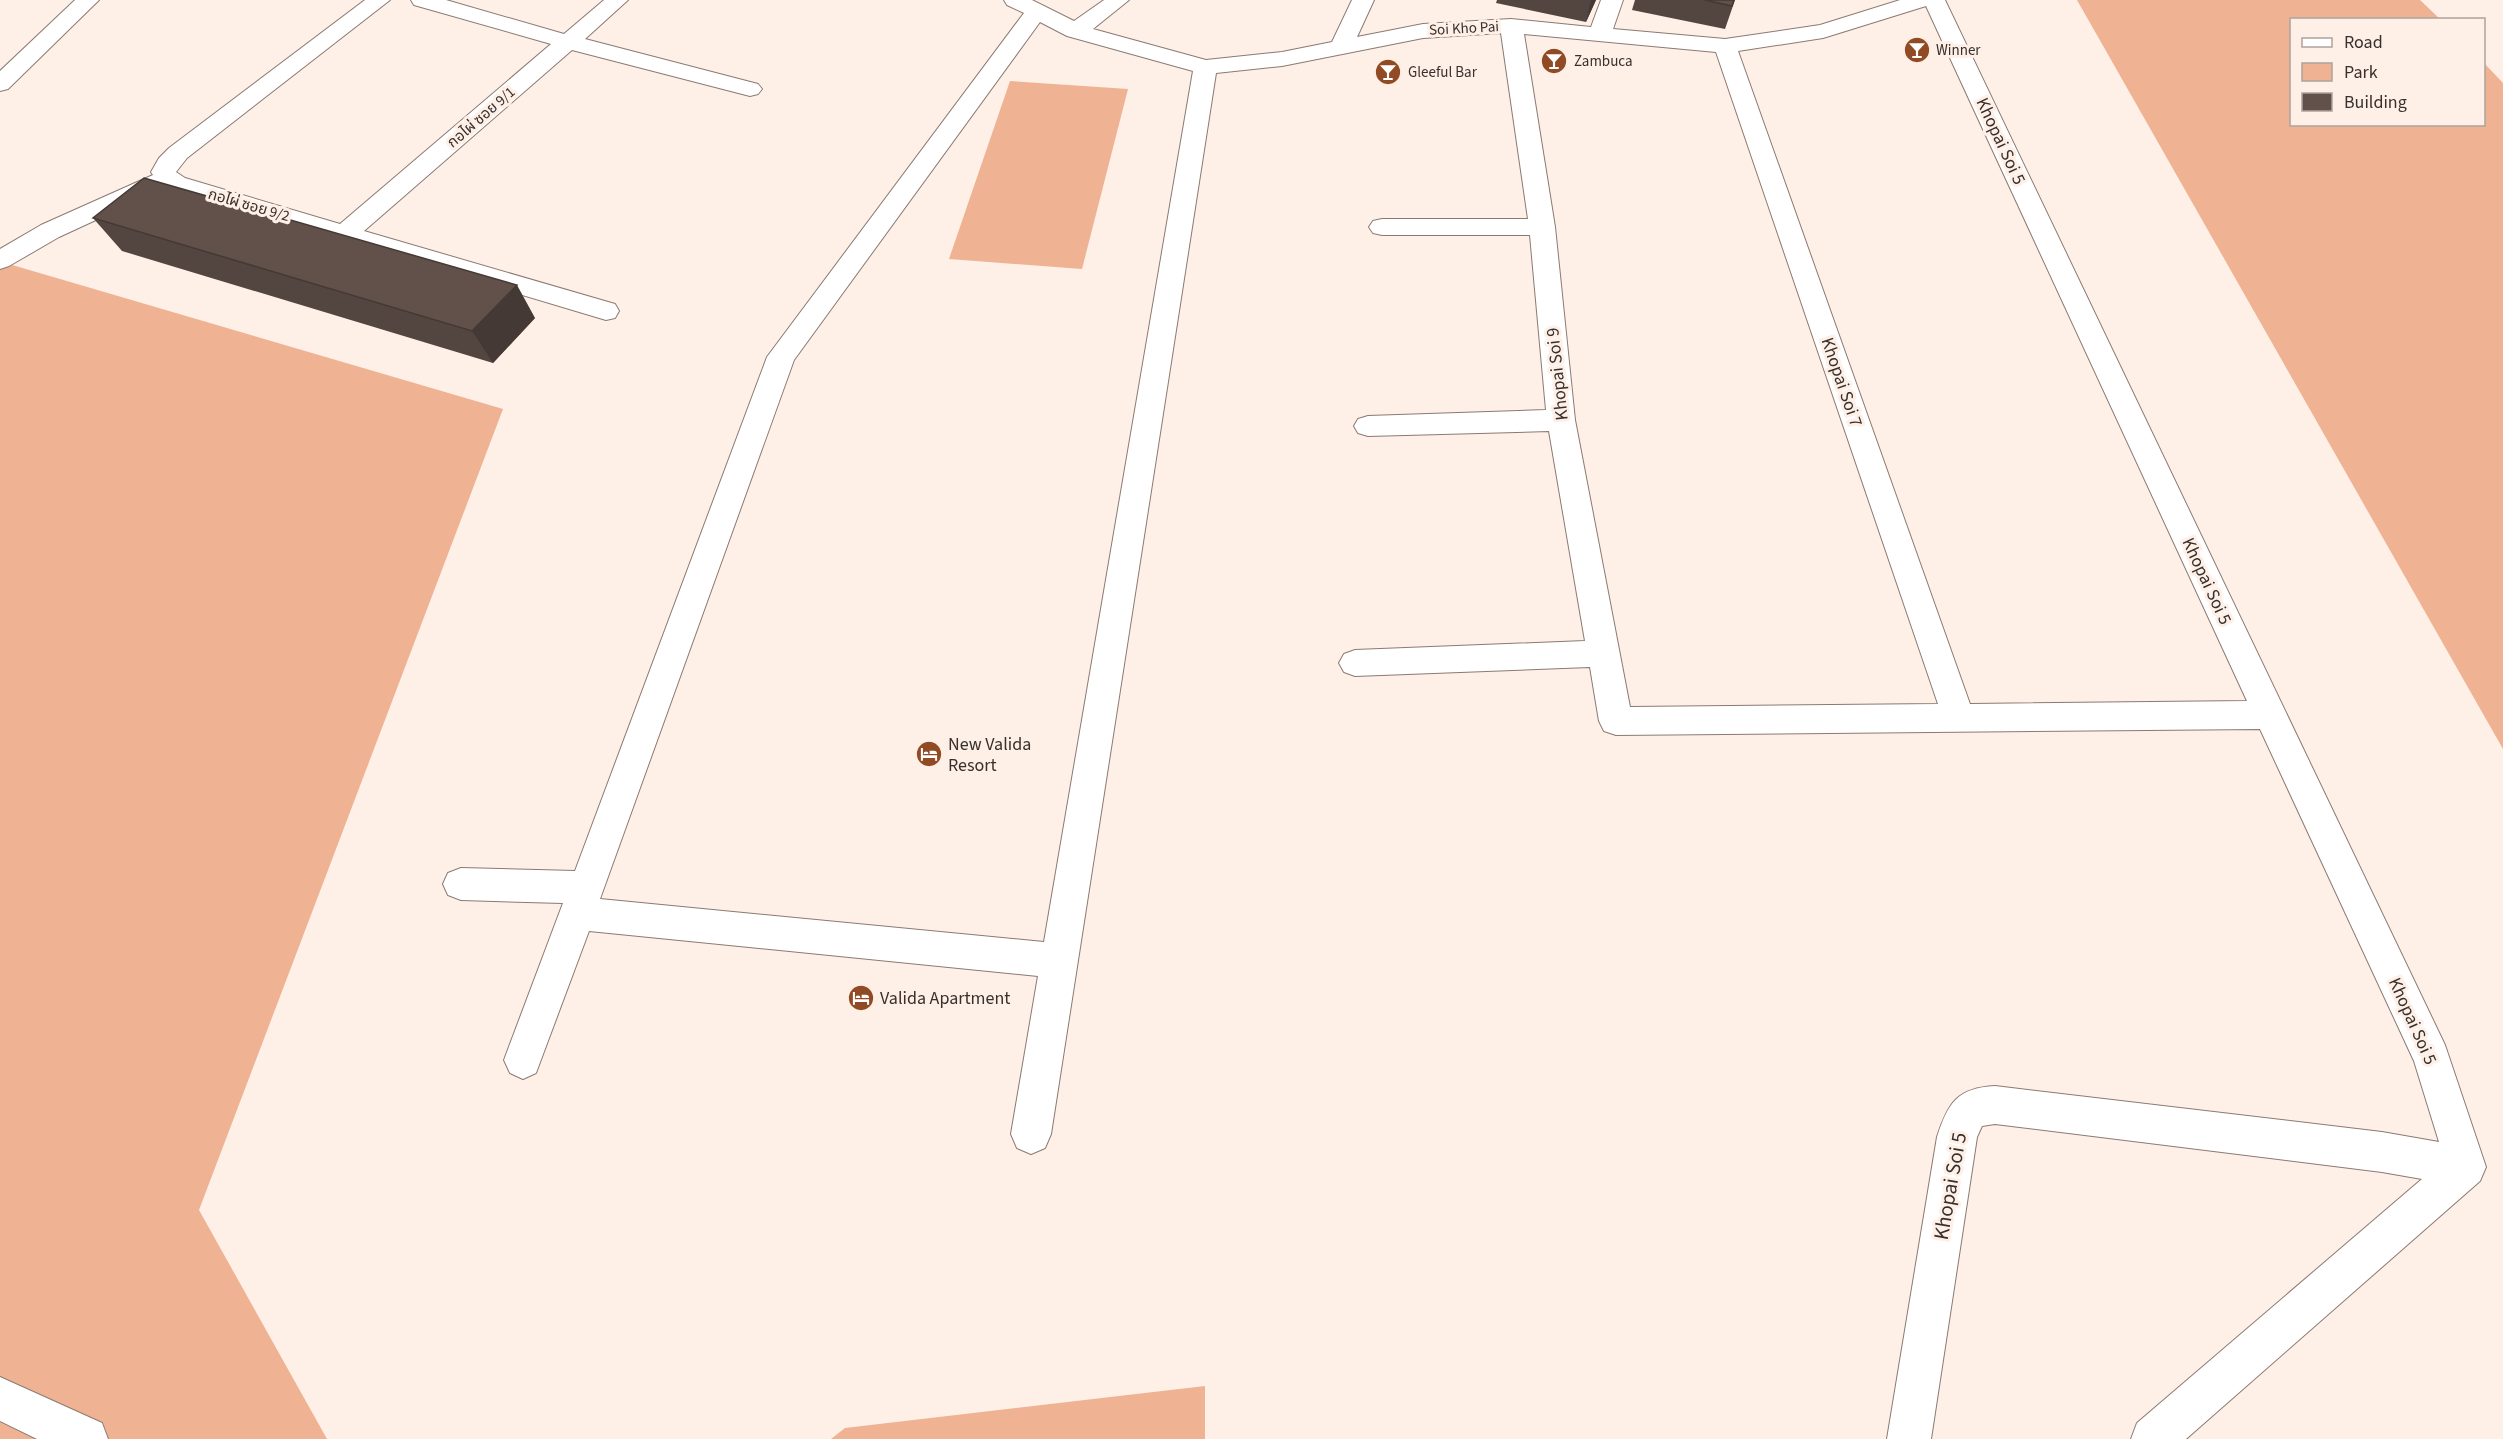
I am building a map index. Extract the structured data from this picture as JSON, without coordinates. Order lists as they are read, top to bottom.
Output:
{
  "streets": {
    "street": [
      "Soi Kho Pai",
      "กอไผ่ ซอย 9/1",
      "Khopai Soi 5",
      "กอไผ่ ซอย 9/2",
      "Khopai Soi 9",
      "Khopai Soi 7"
    ]
  },
  "crossings": [
    ["Soi Kho Pai", "Khopai Soi 9"],
    ["Soi Kho Pai", "Khopai Soi 7"],
    ["กอไผ่ ซอย 9/1", "กอไผ่ ซอย 9/2"],
    ["Khopai Soi 9", "Khopai Soi 7"]
  ],
  "places": {
    "bar": ["Winner", "Zambuca", "Gleeful Bar"],
    "hotel": ["New Valida Resort", "Valida Apartment"]
  },
  "legend": ["Road", "Park", "Building"]
}
